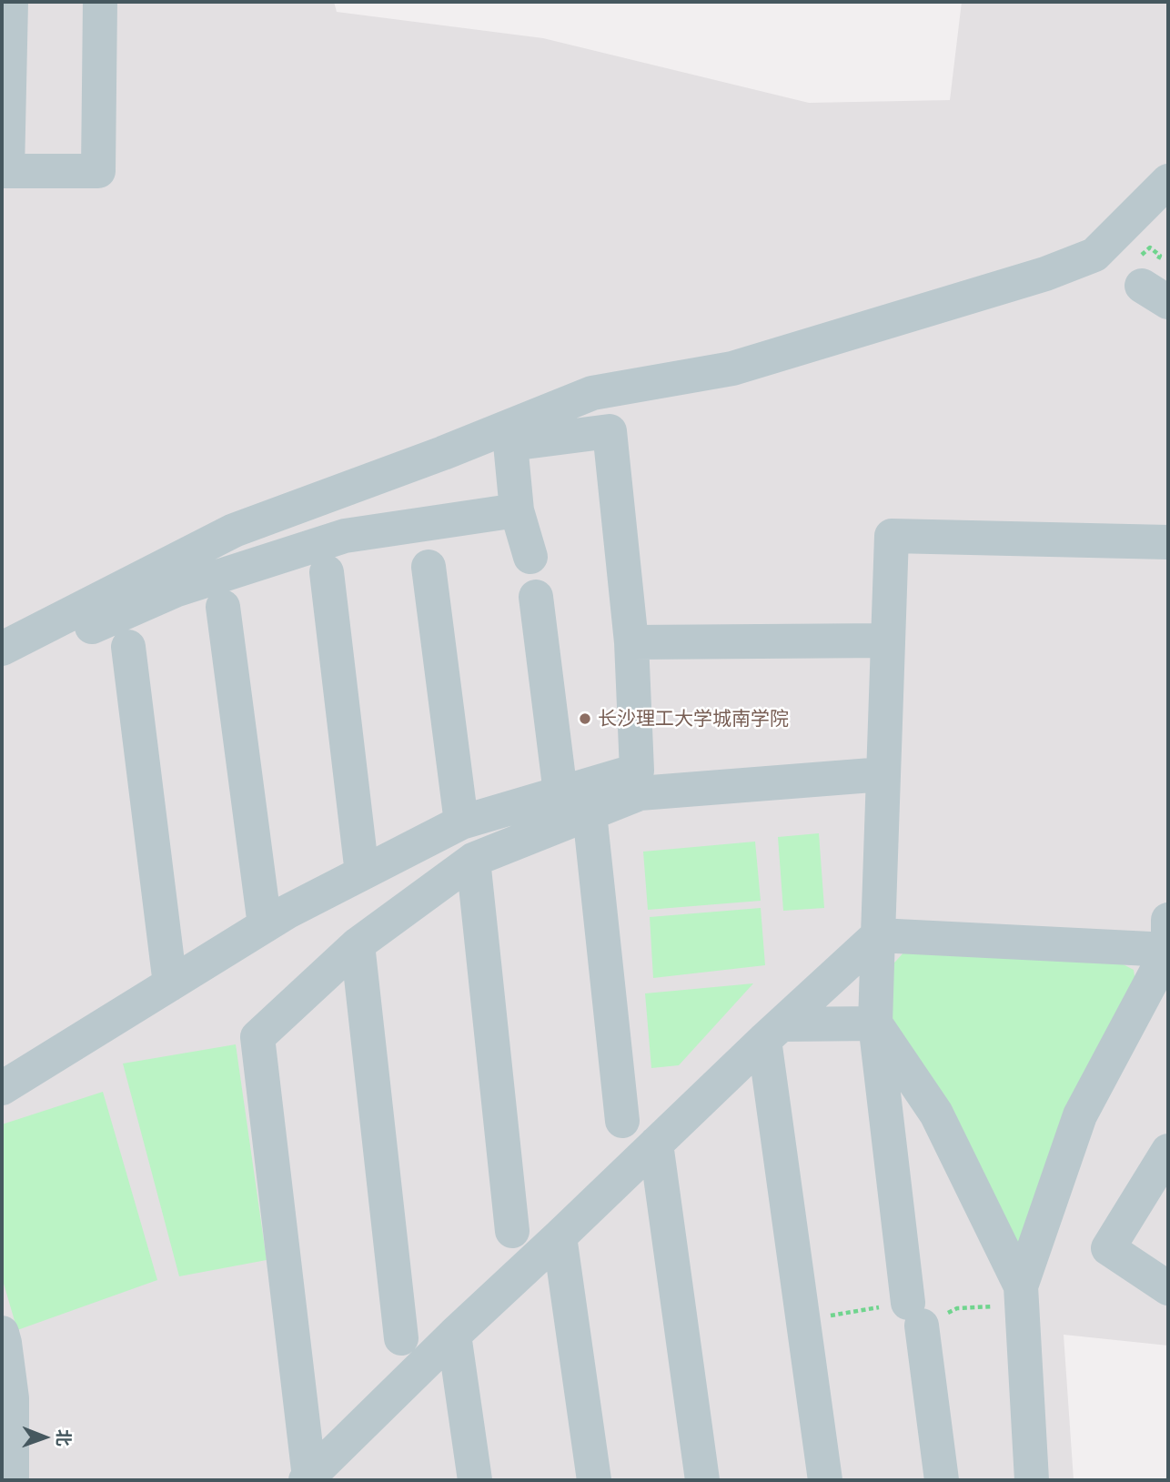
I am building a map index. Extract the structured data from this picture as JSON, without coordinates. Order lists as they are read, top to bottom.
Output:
{
  "places": ["长沙理工大学城南学院"],
  "north": "right"
}
